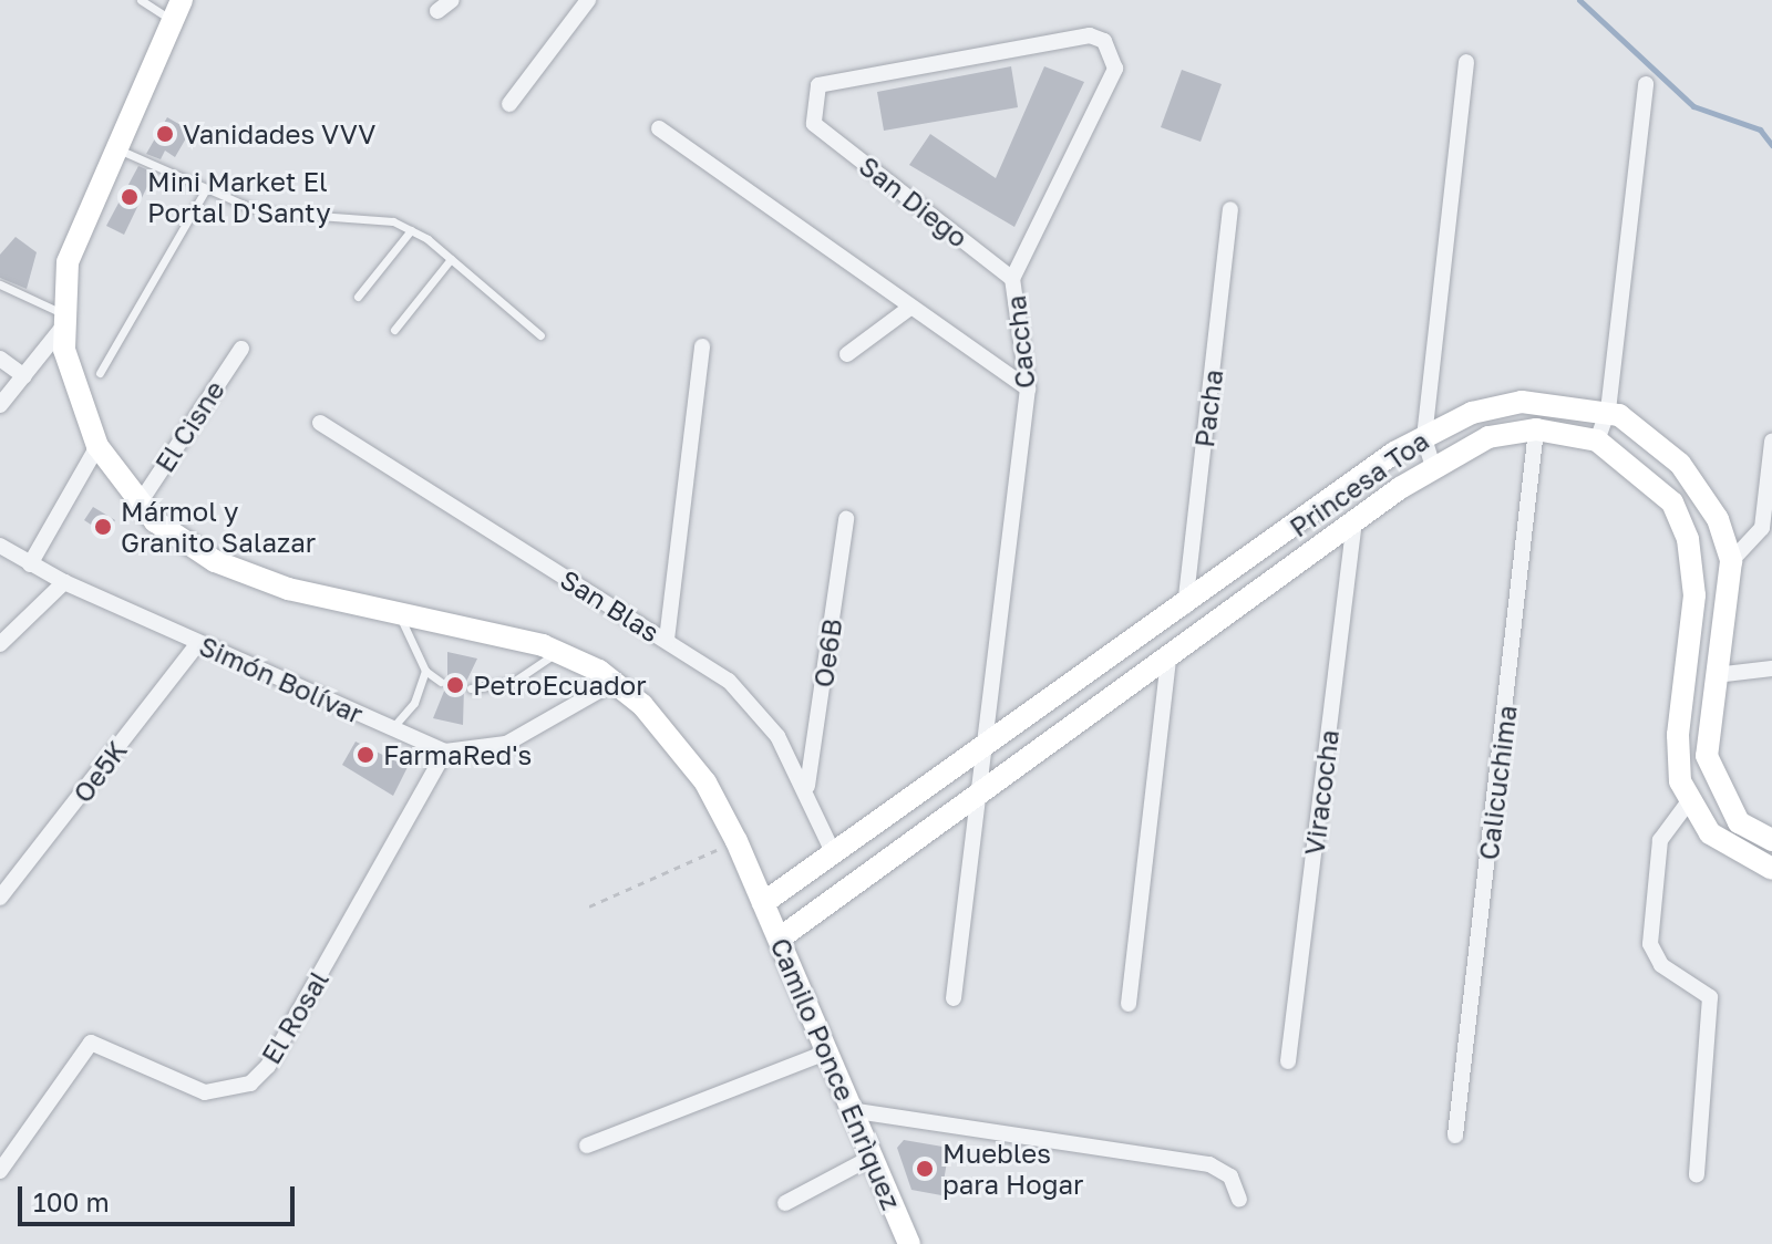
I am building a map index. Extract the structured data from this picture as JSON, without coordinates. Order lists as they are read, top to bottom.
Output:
{
  "streets": {
    "street": [
      "San Diego",
      "Caccha",
      "Pacha",
      "El Cisne",
      "Princesa Toa",
      "San Blas",
      "Oe6B",
      "Simón Bolívar",
      "Oe5K",
      "Calicuchima",
      "Viracocha",
      "El Rosal",
      "Camilo Ponce Enrìquez"
    ]
  },
  "crossings": [
    ["San Diego", "Caccha"],
    ["Caccha", "Princesa Toa"],
    ["Pacha", "Princesa Toa"],
    ["El Cisne", "Camilo Ponce Enrìquez"],
    ["Princesa Toa", "San Blas"],
    ["Princesa Toa", "Calicuchima"],
    ["Princesa Toa", "Viracocha"],
    ["Princesa Toa", "Camilo Ponce Enrìquez"],
    ["San Blas", "Oe6B"],
    ["Simón Bolívar", "Oe5K"],
    ["Simón Bolívar", "El Rosal"]
  ],
  "places": [
    "Vanidades VVV",
    "Mini Market El Portal D'Santy",
    "Mármol y Granito Salazar",
    "PetroEcuador",
    "FarmaRed's",
    "Muebles para Hogar"
  ],
  "scale_bar": "100 m"
}
